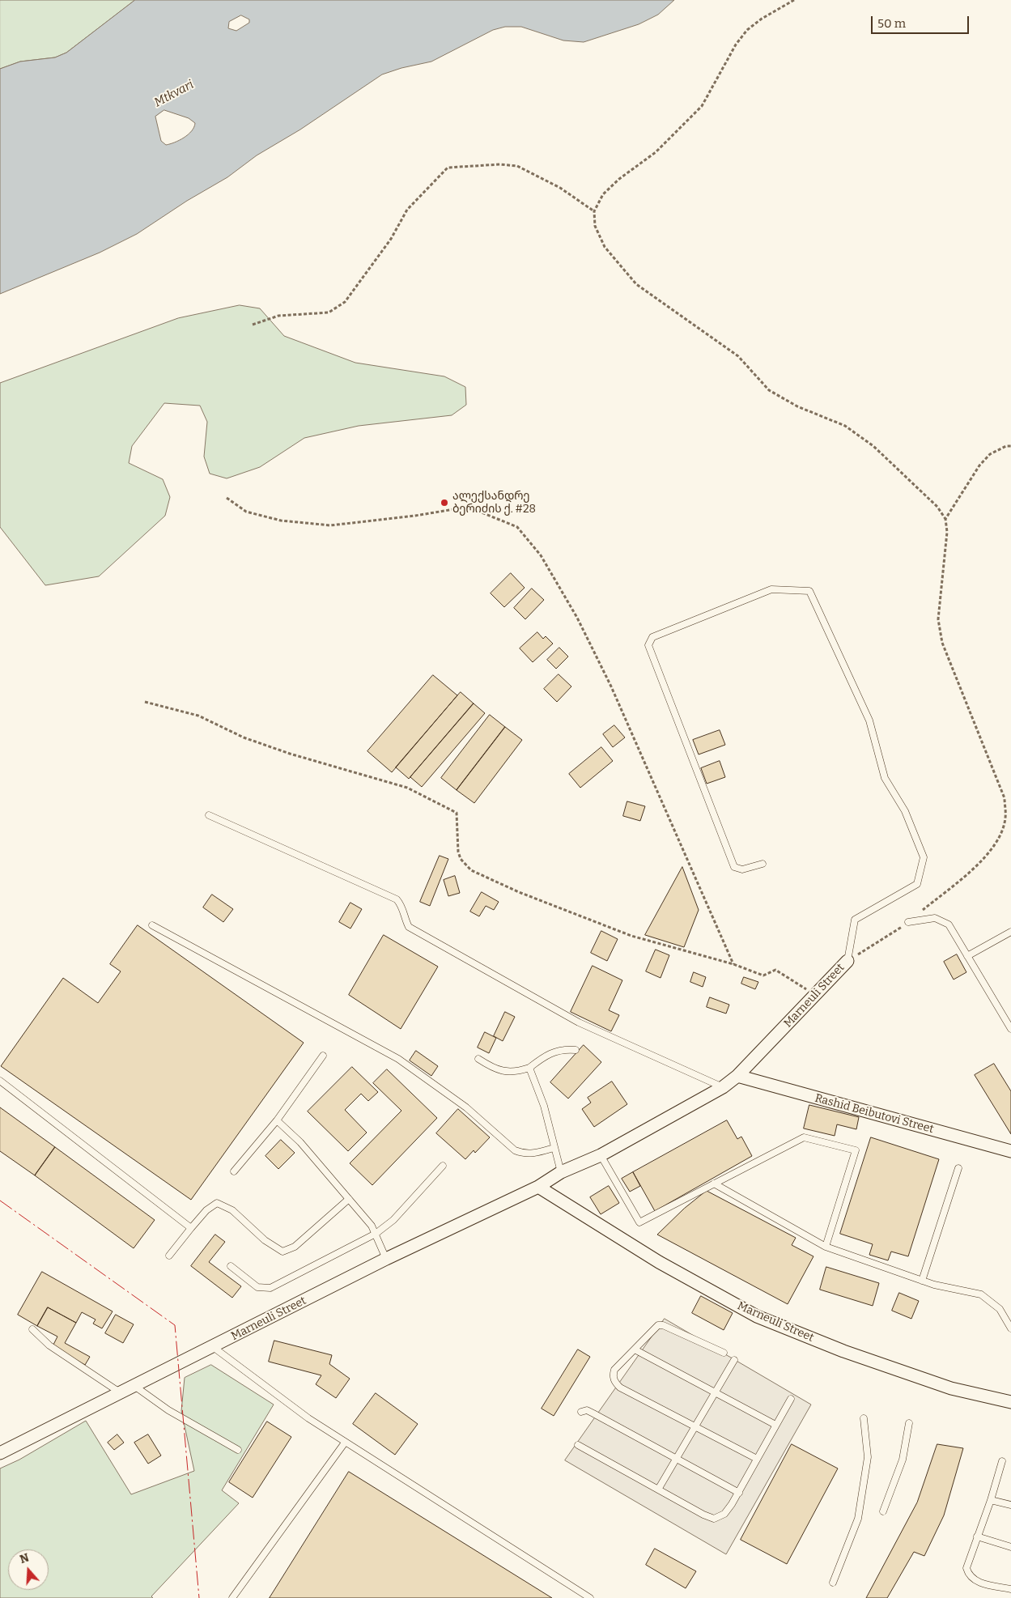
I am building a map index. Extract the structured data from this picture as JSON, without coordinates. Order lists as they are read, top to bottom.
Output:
{
  "streets": {
    "street": ["Marneuli Street", "Rashid Beibutovi Street"]
  },
  "crossings": [
    ["Marneuli Street", "Rashid Beibutovi Street"]
  ],
  "water": ["Mtkvari"],
  "places": ["ალექსანდრე ბერიძის ქ. #28"],
  "scale_bar": "50 m",
  "north": "top"
}
